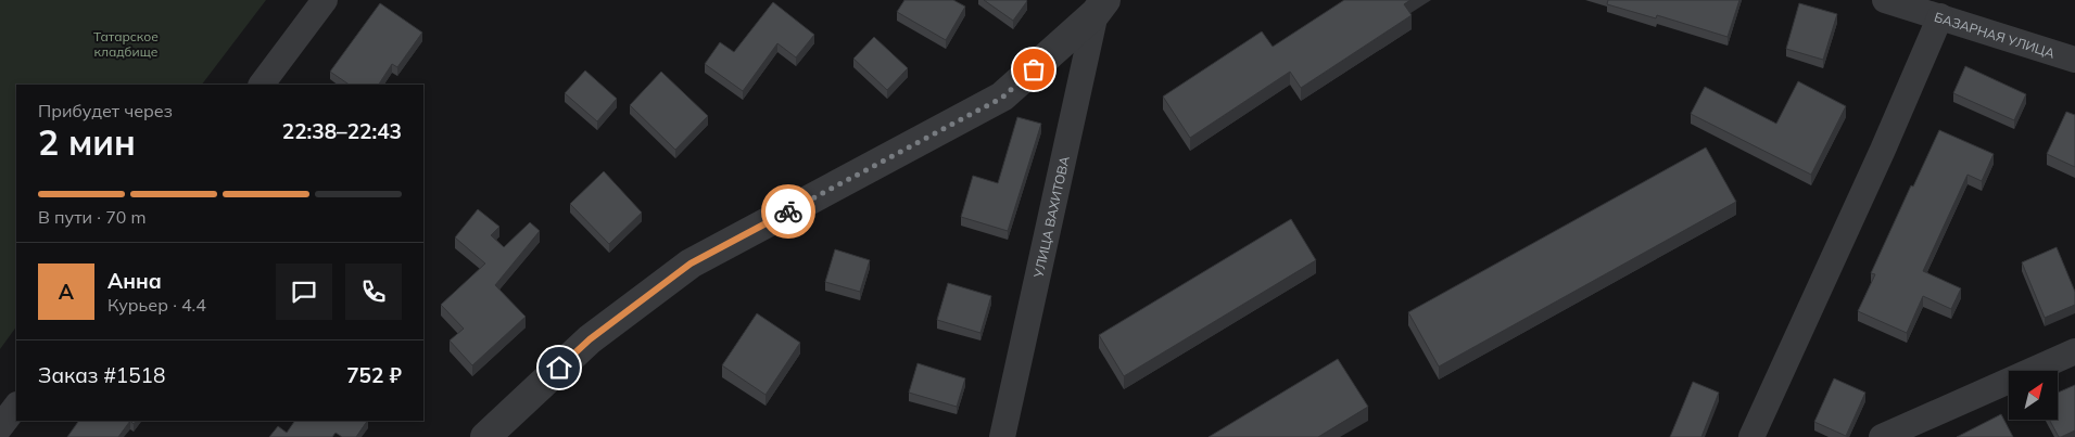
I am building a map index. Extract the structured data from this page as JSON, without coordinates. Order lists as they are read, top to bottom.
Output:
{
  "streets": {
    "street": ["БАЗАРНАЯ УЛИЦА", "УЛИЦА ВАХИТОВА"]
  },
  "parks": ["Татарское кладбище"],
  "north": "top right",
  "page": {
    "heading": ["2 мин", "Прибудет через", "22:38–22:43"],
    "panel": [
      "Анна",
      "Курьер · 4.4",
      "Заказ #1518",
      "752 ₽"
    ],
    "bar": "В пути · 70 m",
    "round": "А"
  }
}
